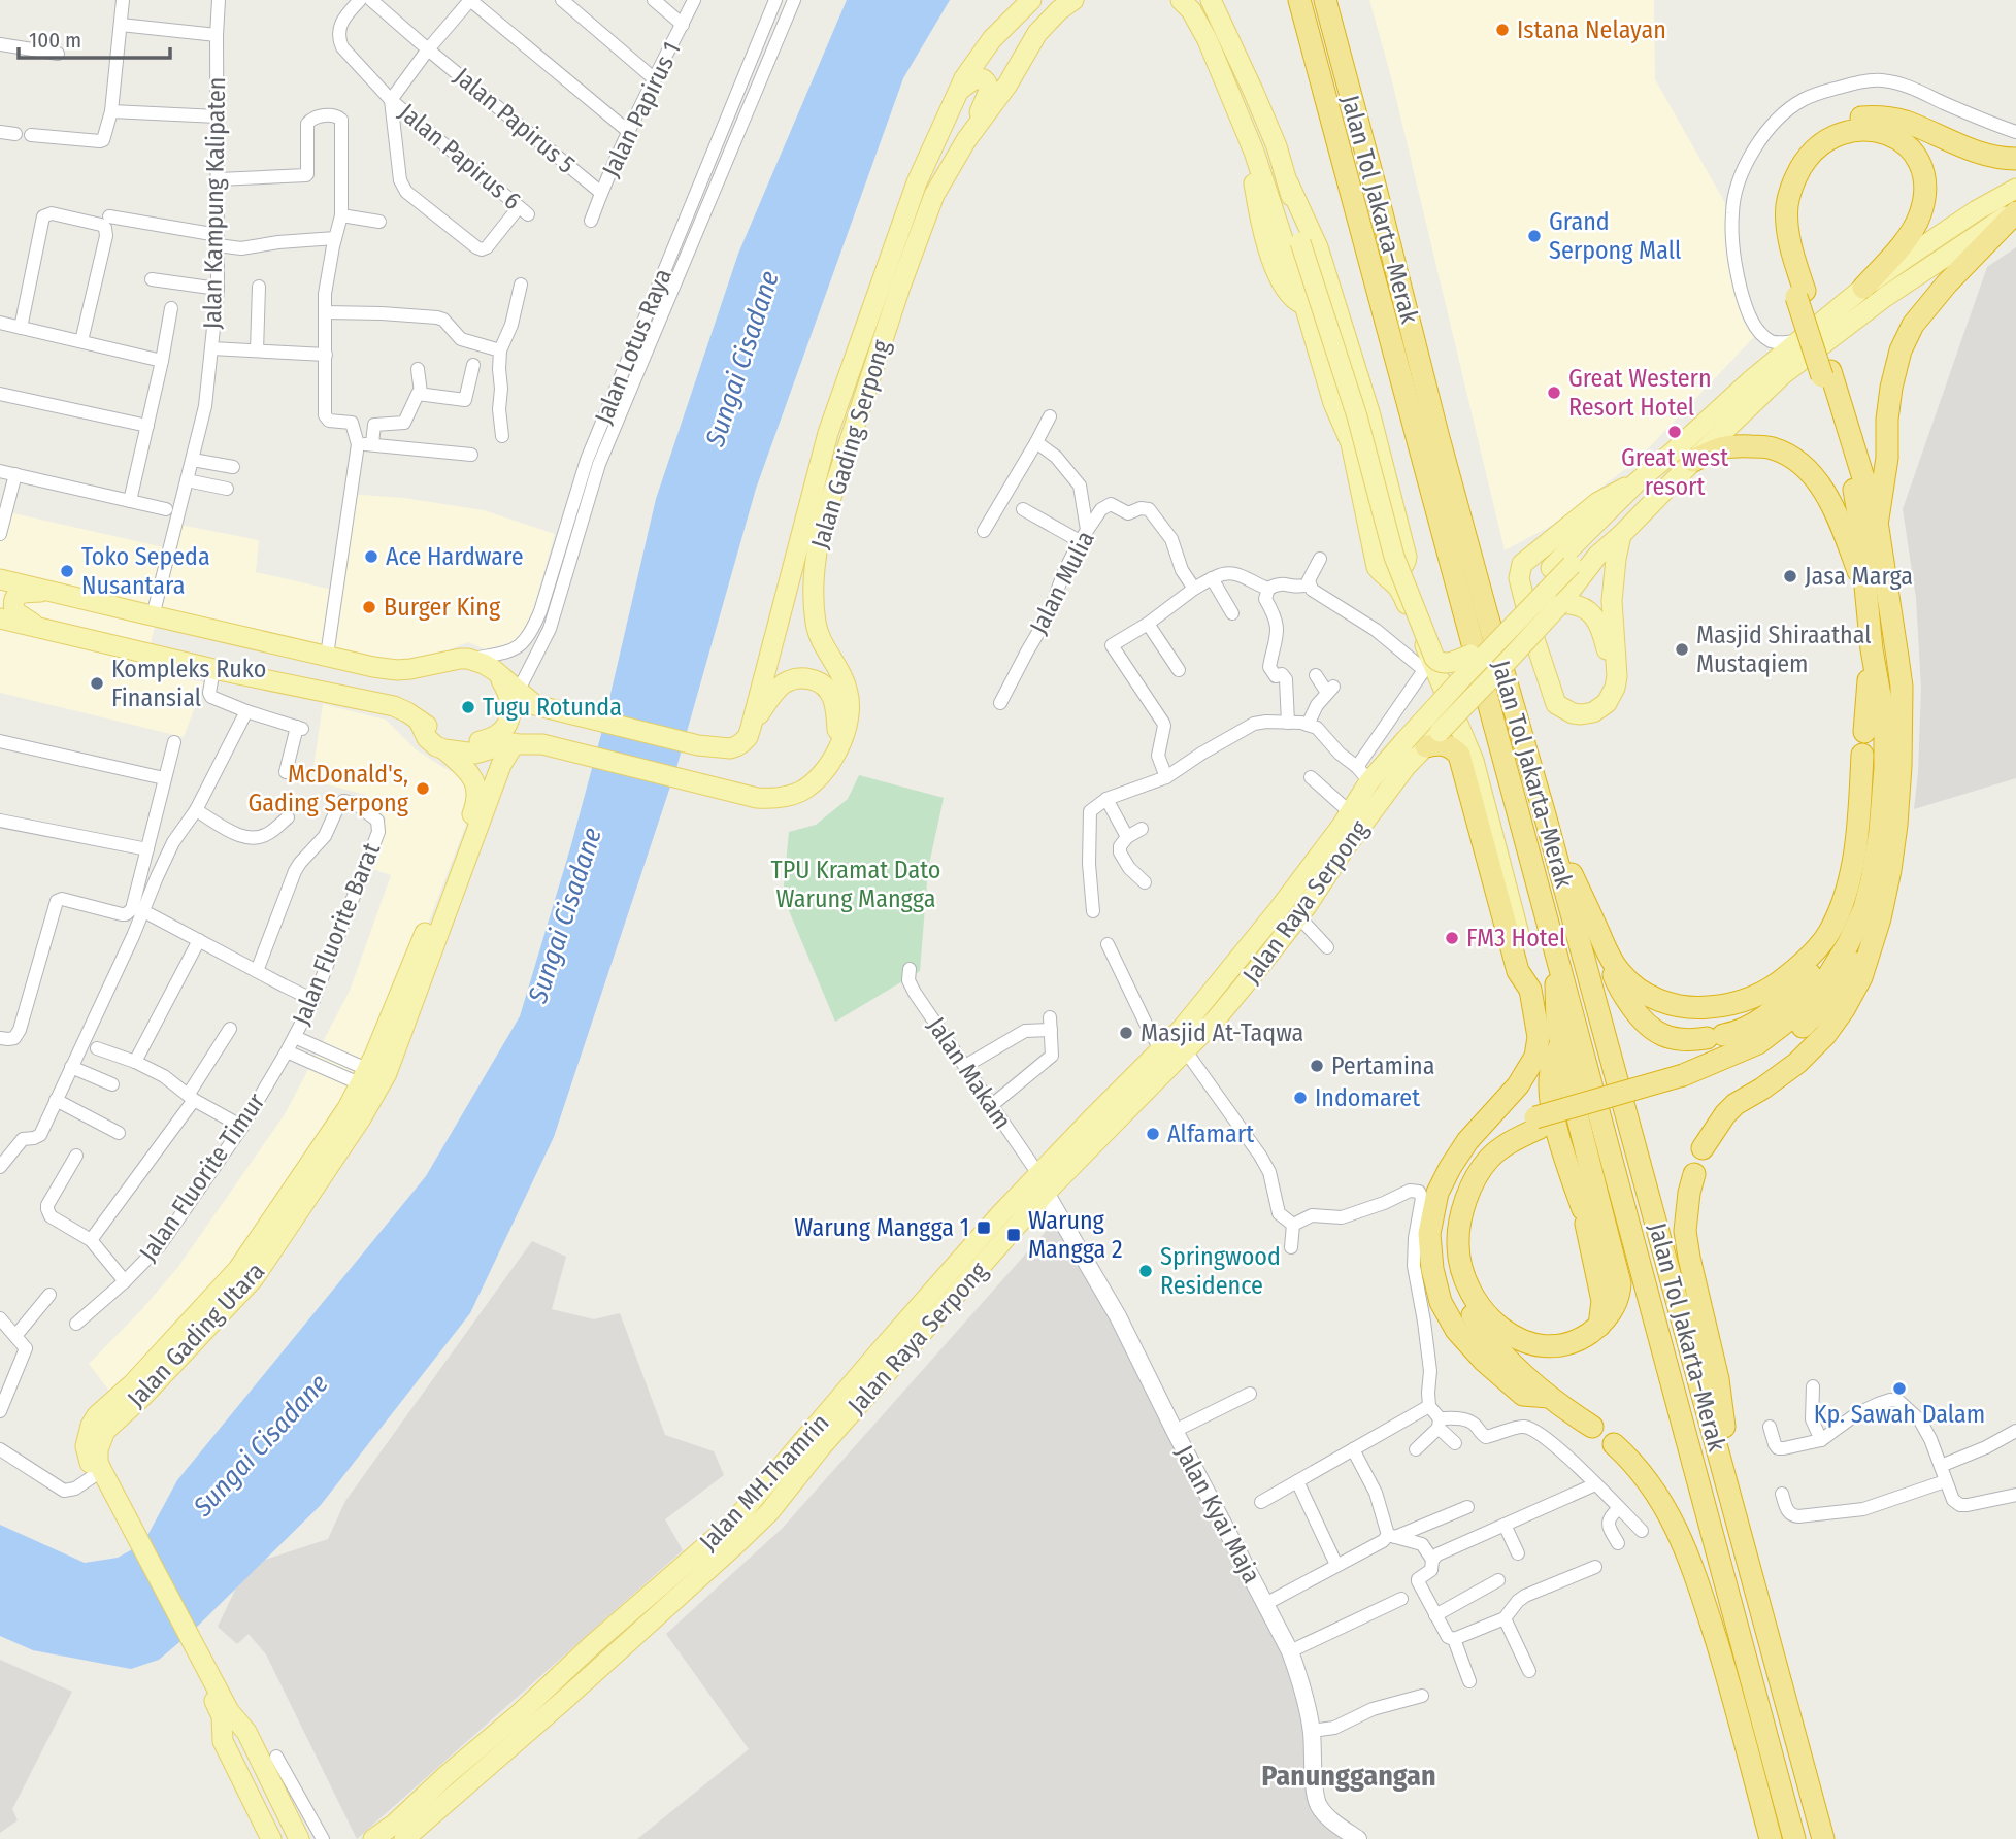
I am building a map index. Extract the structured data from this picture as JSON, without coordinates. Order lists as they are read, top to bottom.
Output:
{
  "streets": {
    "highway": ["Jalan Tol Jakarta–Merak"],
    "main road": [
      "Jalan Gading Serpong",
      "Jalan Raya Serpong",
      "Jalan Gading Utara",
      "Jalan MH.Thamrin",
      "Jalan Kyai Maja"
    ],
    "street": [
      "Jalan Papirus 1",
      "Jalan Papirus 5",
      "Jalan Papirus 6",
      "Jalan Kampung Kalipaten",
      "Jalan Lotus Raya",
      "Jalan Mulia",
      "Jalan Fluorite Barat",
      "Jalan Makam",
      "Jalan Fluorite Timur"
    ]
  },
  "crossings": [
    ["Jalan Papirus 1", "Jalan Papirus 5"],
    ["Jalan Gading Serpong", "Jalan Gading Utara"],
    ["Jalan Raya Serpong", "Jalan MH.Thamrin"],
    ["Jalan Fluorite Barat", "Jalan Fluorite Timur"],
    ["Jalan Makam", "Jalan MH.Thamrin"],
    ["Jalan Makam", "Jalan Kyai Maja"],
    ["Jalan MH.Thamrin", "Jalan Kyai Maja"]
  ],
  "districts": ["Panunggangan"],
  "water": ["Sungai Cisadane"],
  "parks": ["TPU Kramat Dato Warung Mangga"],
  "places": {
    "other": [
      "Istana Nelayan",
      "Grand Serpong Mall",
      "Great Western Resort Hotel",
      "Great west resort",
      "Ace Hardware",
      "Toko Sepeda Nusantara",
      "Jasa Marga",
      "Burger King",
      "Masjid Shiraathal Mustaqiem",
      "Kompleks Ruko Finansial",
      "Tugu Rotunda",
      "McDonald's, Gading Serpong",
      "FM3 Hotel",
      "Masjid At-Taqwa",
      "Pertamina",
      "Indomaret",
      "Alfamart",
      "Springwood Residence",
      "Kp. Sawah Dalam"
    ],
    "transit": ["Warung Mangga 1", "Warung Mangga 2"]
  },
  "scale_bar": "100 m"
}
